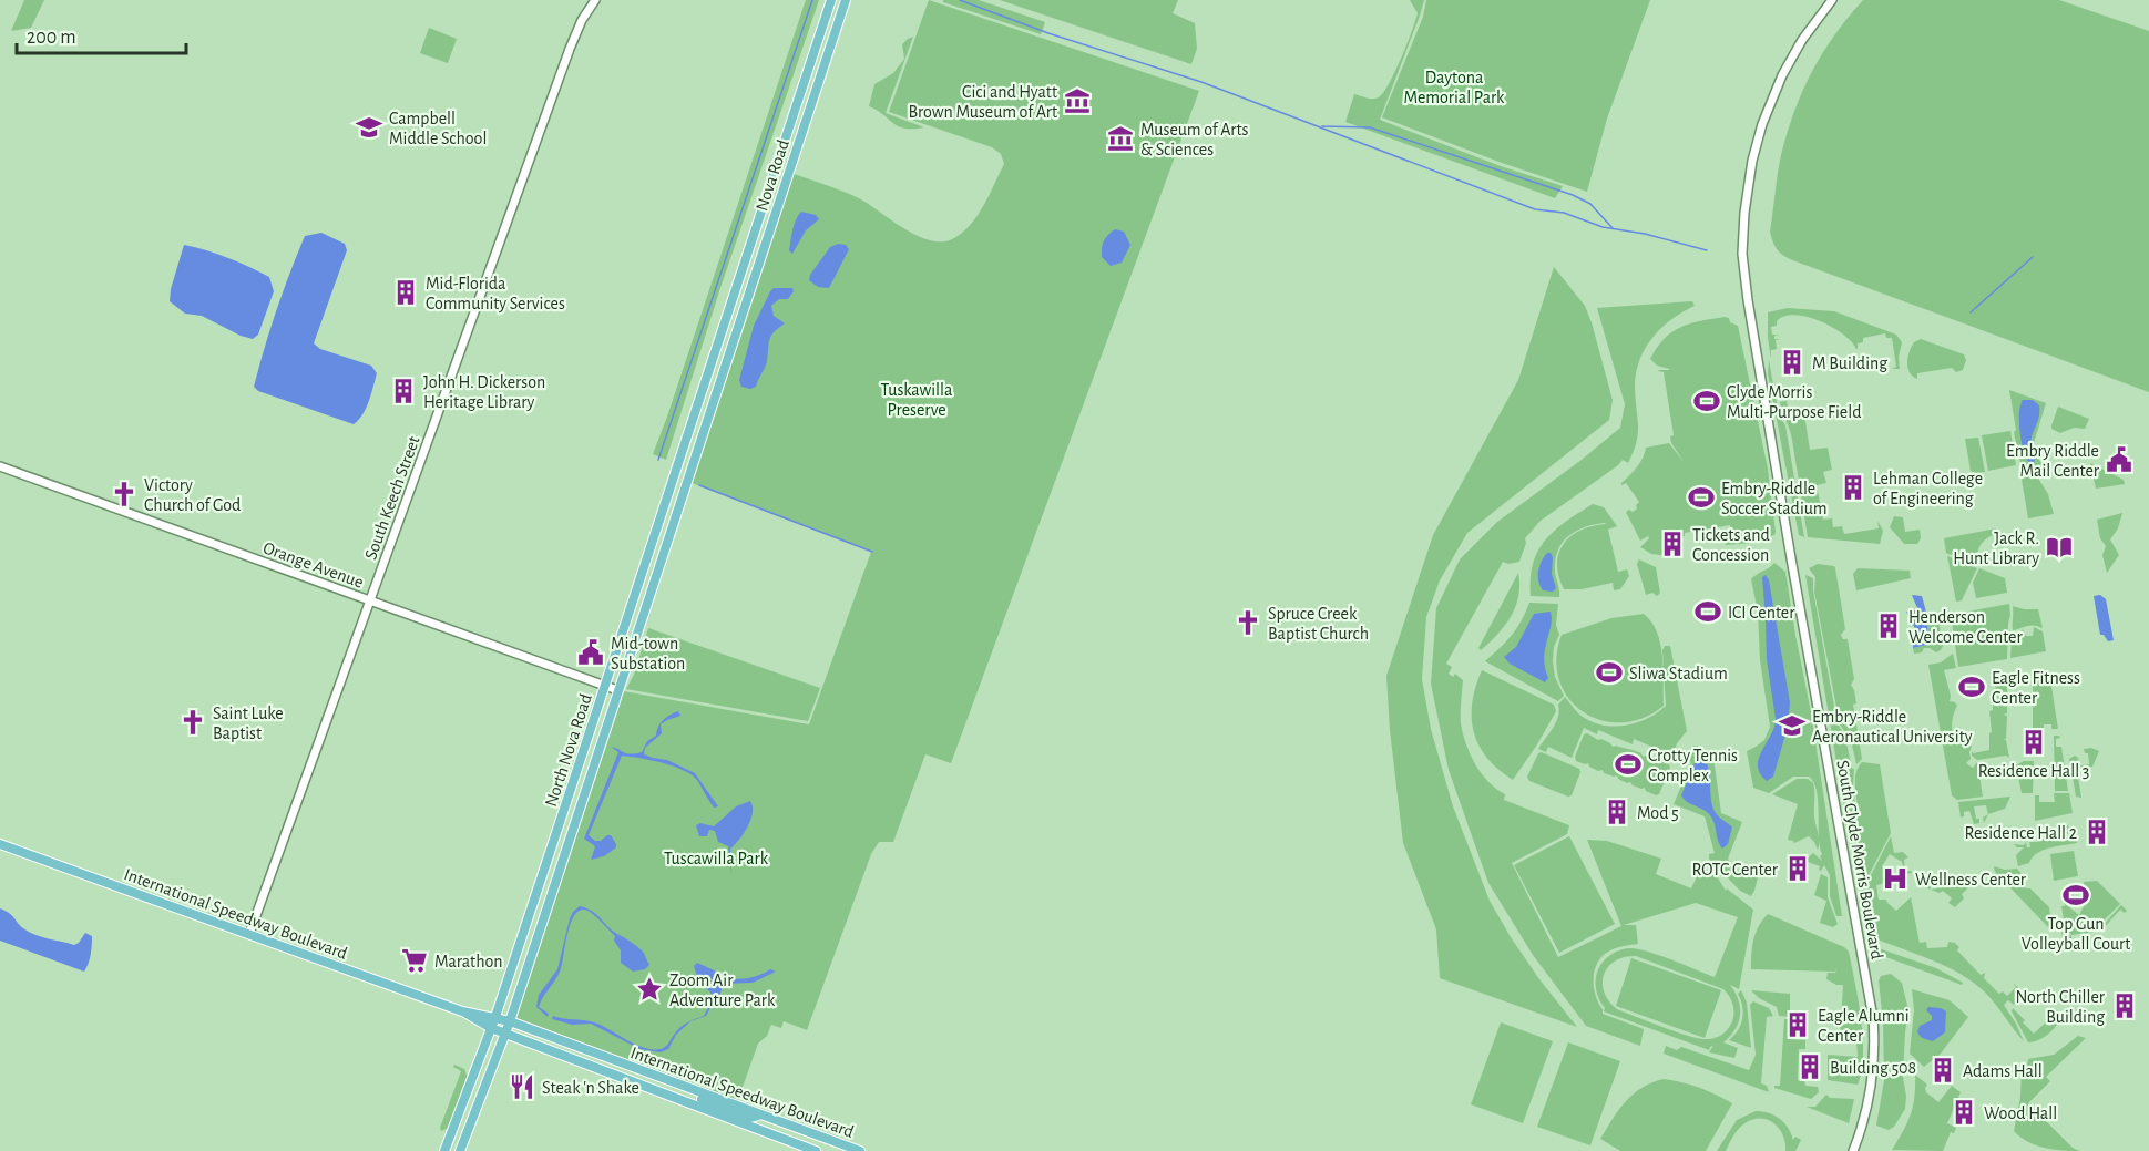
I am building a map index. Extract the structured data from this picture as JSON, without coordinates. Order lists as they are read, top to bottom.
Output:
{
  "streets": {
    "main road": ["Nova Road", "North Nova Road", "International Speedway Boulevard"],
    "street": ["South Keech Street", "Orange Avenue", "South Clyde Morris Boulevard"]
  },
  "crossings": [
    ["Nova Road", "North Nova Road"],
    ["South Keech Street", "Orange Avenue"],
    ["South Keech Street", "International Speedway Boulevard"],
    ["Orange Avenue", "North Nova Road"],
    ["North Nova Road", "International Speedway Boulevard"]
  ],
  "parks": ["Daytona Memorial Park", "Tuskawilla Preserve", "Tuscawilla Park"],
  "places": {
    "museum": ["Cici and Hyatt Brown Museum of Art", "Museum of Arts & Sciences"],
    "school or university": ["Campbell Middle School", "Embry-Riddle Aeronautical University"],
    "building": [
      "Mid-Florida Community Services",
      "M Building",
      "John H. Dickerson Heritage Library",
      "Lehman College of Engineering",
      "Tickets and Concession",
      "Henderson Welcome Center",
      "Residence Hall 3",
      "Mod 5",
      "Residence Hall 2",
      "ROTC Center",
      "North Chiller Building",
      "Eagle Alumni Center",
      "Building 508",
      "Adams Hall",
      "Wood Hall"
    ],
    "sports": [
      "Clyde Morris Multi-Purpose Field",
      "Embry-Riddle Soccer Stadium",
      "ICI Center",
      "Sliwa Stadium",
      "Eagle Fitness Center",
      "Crotty Tennis Complex",
      "Top Gun Volleyball Court"
    ],
    "public building": ["Embry Riddle Mail Center", "Mid-town Substation"],
    "church": ["Victory Church of God", "Spruce Creek Baptist Church", "Saint Luke Baptist"],
    "library": ["Jack R. Hunt Library"],
    "hospital": ["Wellness Center"],
    "supermarket": ["Marathon"],
    "place": ["Zoom Air Adventure Park"],
    "restaurant": ["Steak 'n Shake"]
  },
  "scale_bar": "200 m"
}
